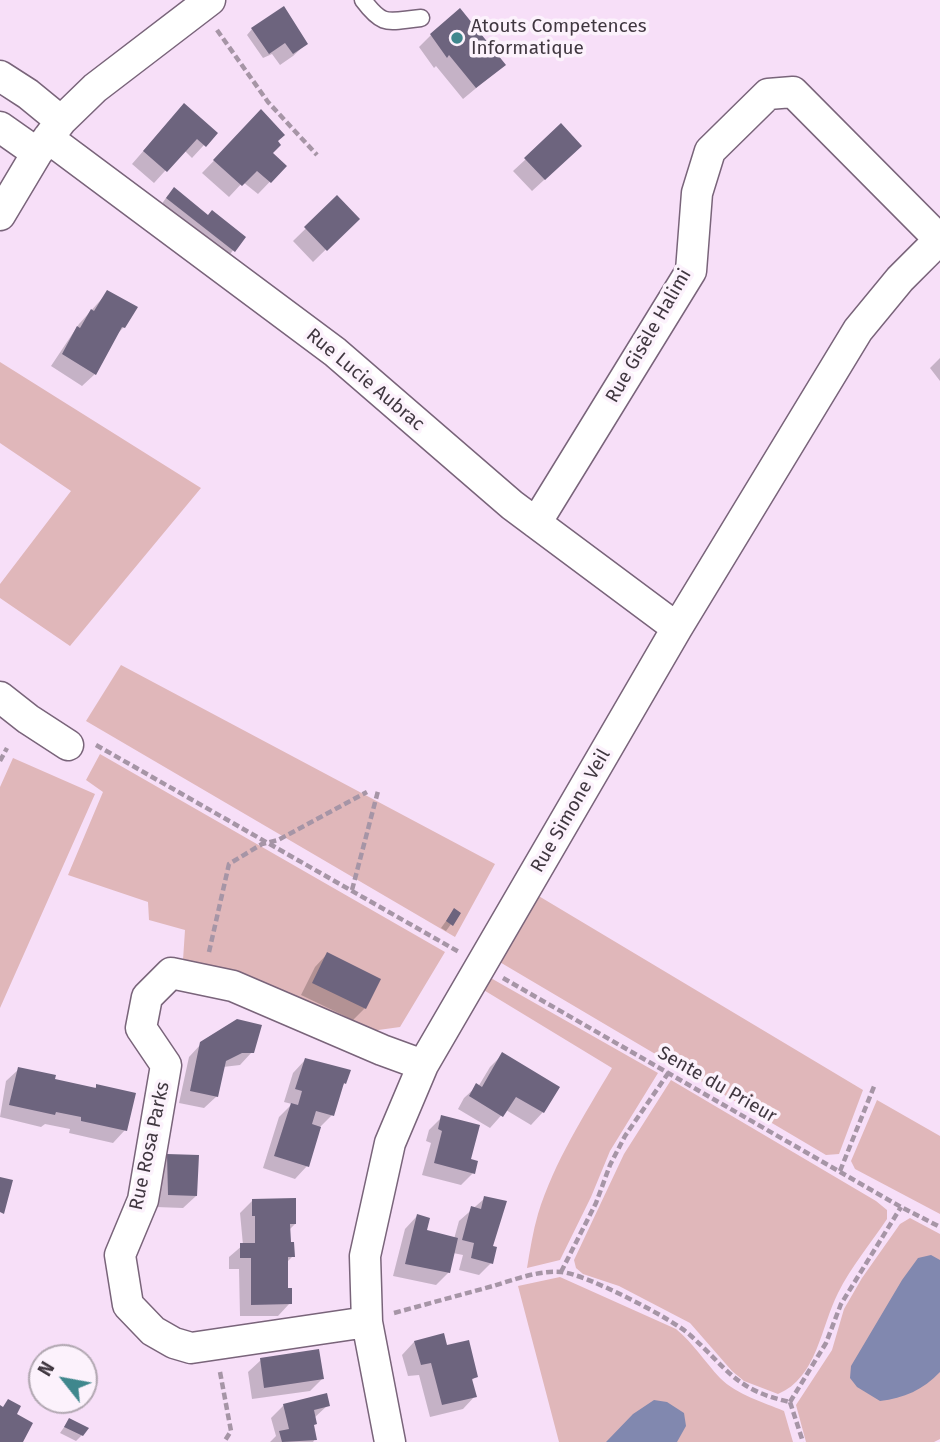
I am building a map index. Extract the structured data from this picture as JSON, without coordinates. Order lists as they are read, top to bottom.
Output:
{
  "streets": {
    "street": [
      "Rue Gisèle Halimi",
      "Rue Lucie Aubrac",
      "Rue Simone Veil",
      "Rue Rosa Parks"
    ],
    "path": ["Sente du Prieur"]
  },
  "crossings": [
    ["Rue Gisèle Halimi", "Rue Lucie Aubrac"],
    ["Rue Gisèle Halimi", "Rue Simone Veil"],
    ["Rue Lucie Aubrac", "Rue Simone Veil"],
    ["Rue Simone Veil", "Sente du Prieur"],
    ["Rue Simone Veil", "Rue Rosa Parks"]
  ],
  "places": ["Atouts Competences Informatique"],
  "north": "top left"
}
